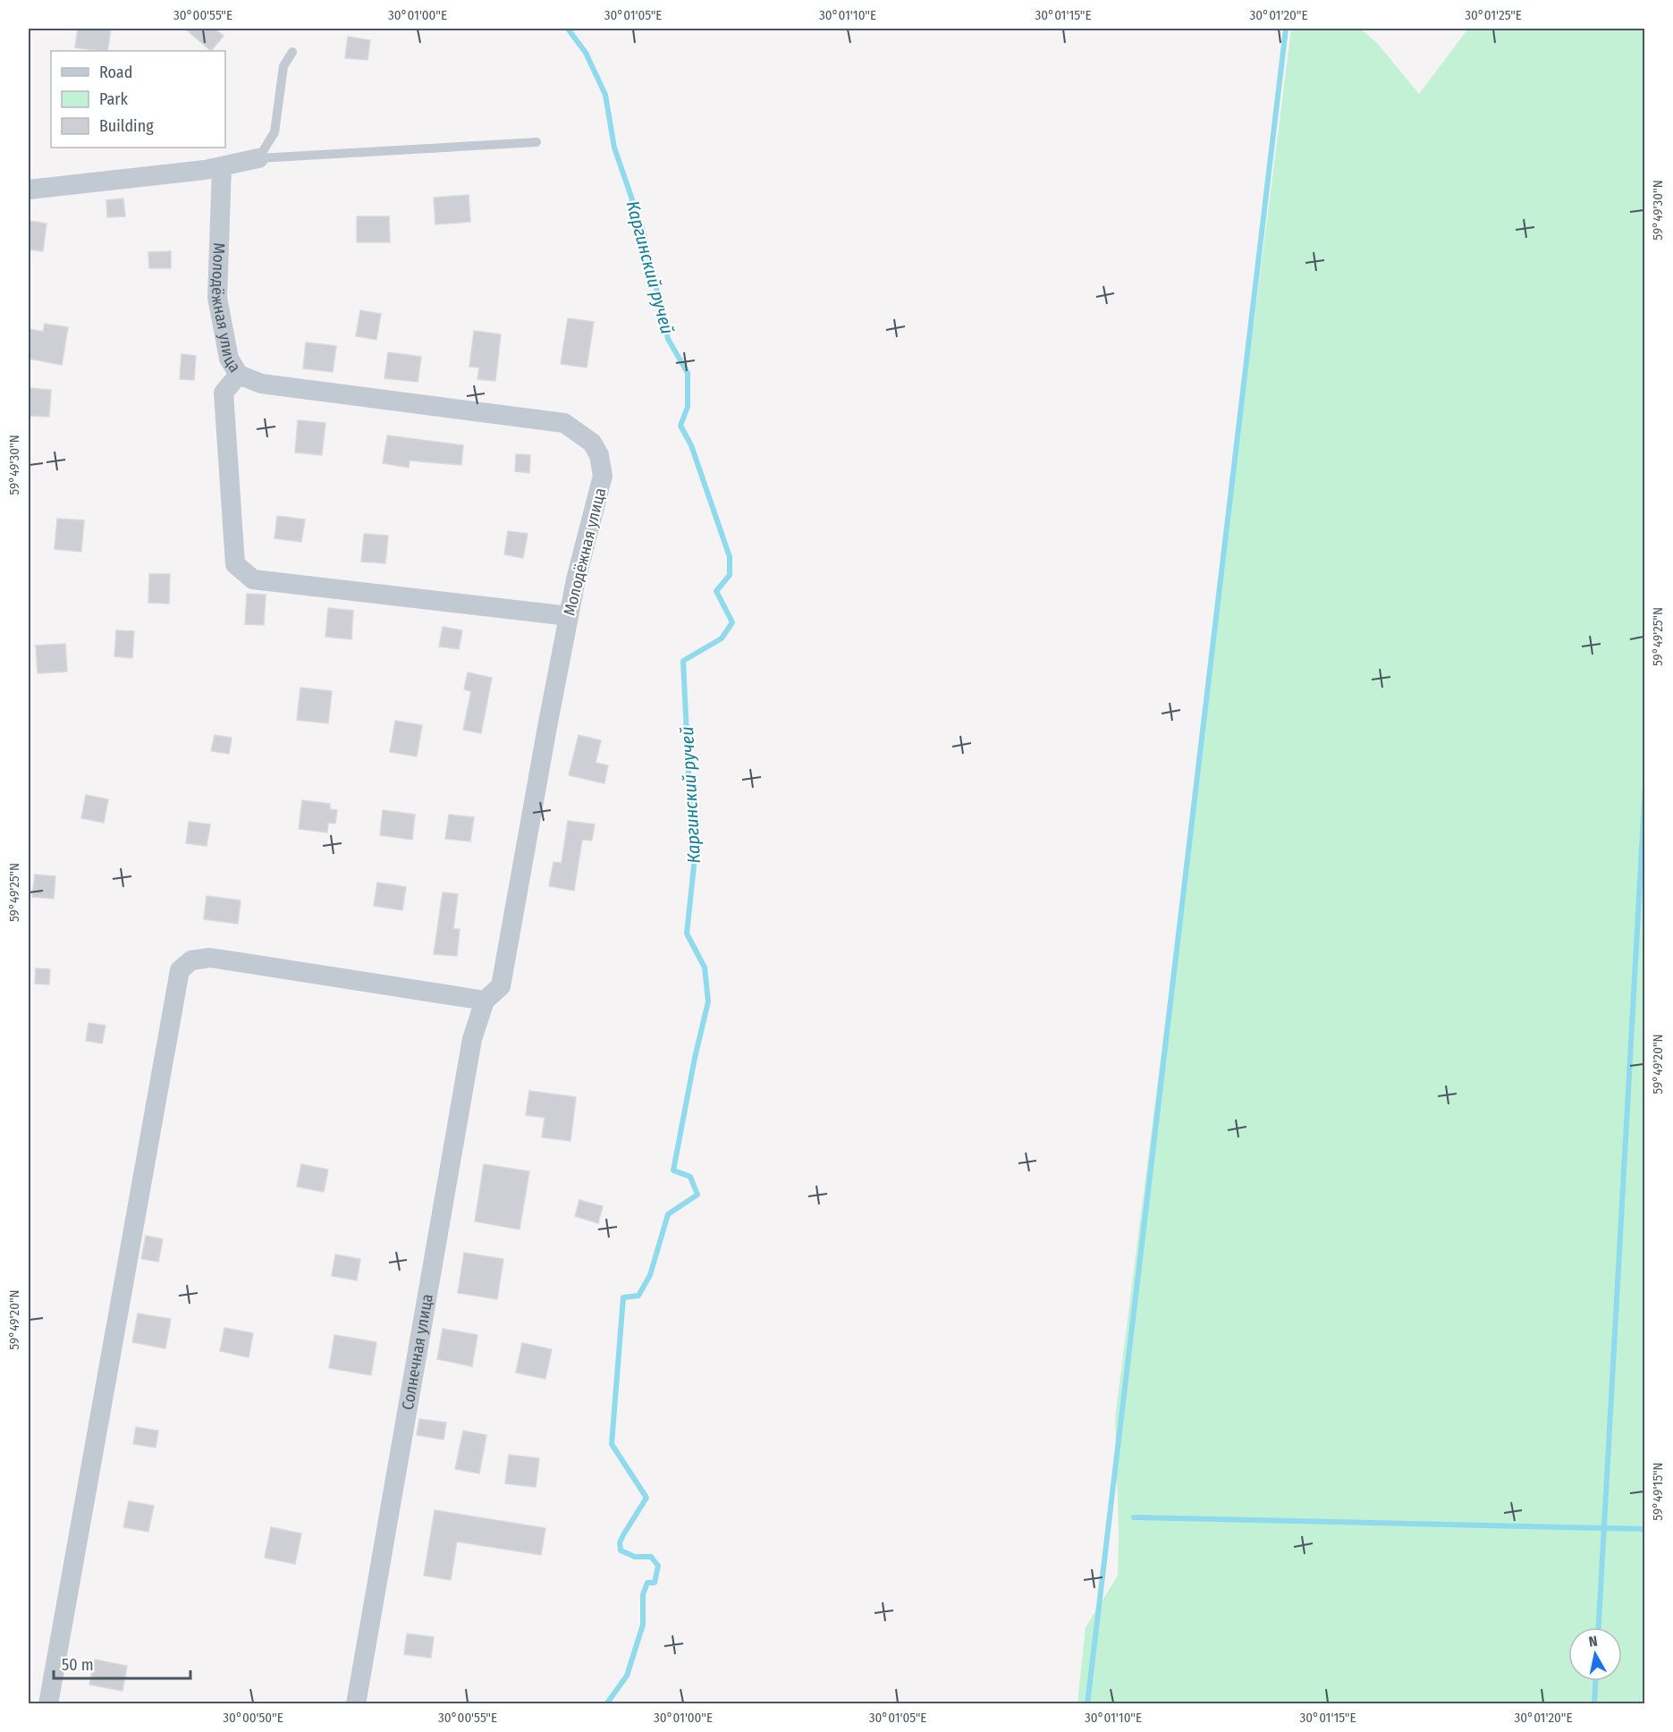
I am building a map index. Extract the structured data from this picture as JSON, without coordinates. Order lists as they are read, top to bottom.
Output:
{
  "streets": {
    "street": ["Молодёжная улица", "Солнечная улица"]
  },
  "crossings": [
    ["Молодёжная улица", "Солнечная улица"]
  ],
  "water": ["Каргинский ручей"],
  "legend": ["Road", "Park", "Building"],
  "scale_bar": "50 m",
  "north": "top",
  "coordinates": [
    "30°00'55\"E",
    "30°01'00\"E",
    "30°01'05\"E",
    "30°01'10\"E",
    "30°01'15\"E",
    "30°01'20\"E",
    "30°01'25\"E",
    "59°49'30\"N",
    "59°49'25\"N",
    "59°49'20\"N",
    "59°49'15\"N",
    "30°00'50\"E"
  ]
}
